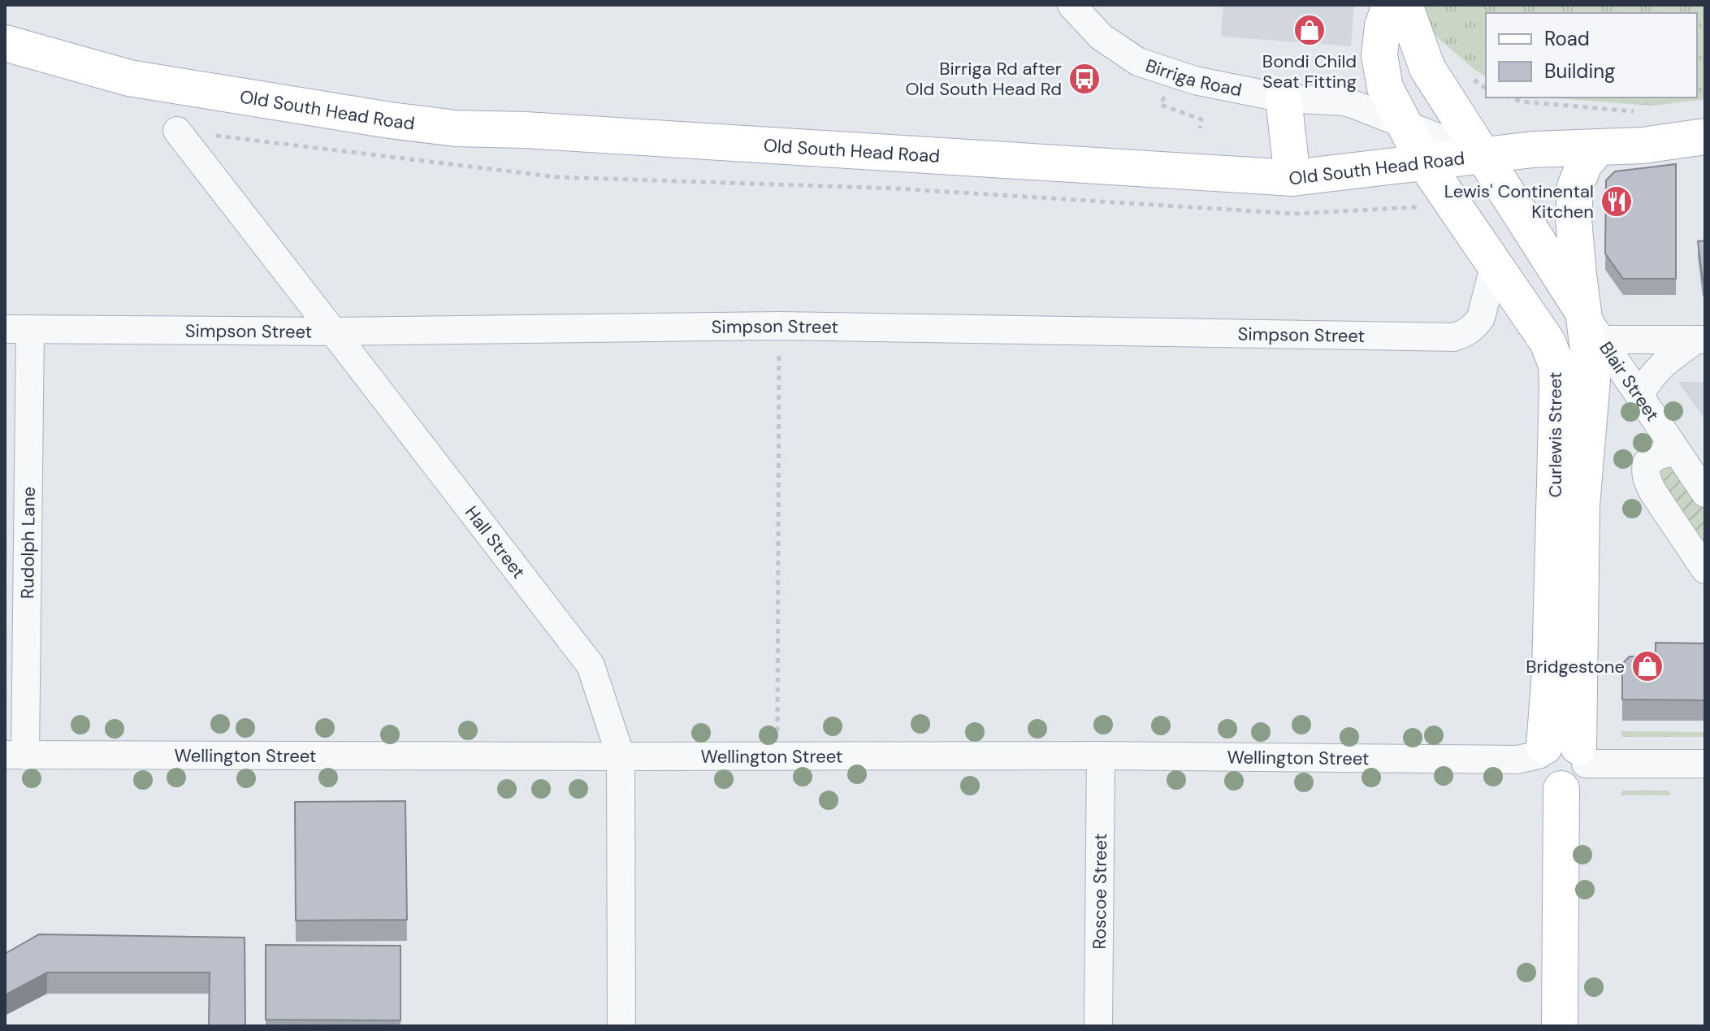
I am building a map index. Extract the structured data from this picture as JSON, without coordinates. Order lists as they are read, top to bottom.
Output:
{
  "streets": {
    "main road": ["Old South Head Road", "Curlewis Street"],
    "street": [
      "Birriga Road",
      "Simpson Street",
      "Blair Street",
      "Rudolph Lane",
      "Hall Street",
      "Wellington Street",
      "Roscoe Street"
    ]
  },
  "crossings": [
    ["Birriga Road", "Old South Head Road"],
    ["Birriga Road", "Curlewis Street"],
    ["Old South Head Road", "Curlewis Street"],
    ["Simpson Street", "Curlewis Street"],
    ["Simpson Street", "Rudolph Lane"],
    ["Simpson Street", "Hall Street"],
    ["Blair Street", "Curlewis Street"],
    ["Curlewis Street", "Wellington Street"],
    ["Rudolph Lane", "Wellington Street"],
    ["Hall Street", "Wellington Street"],
    ["Wellington Street", "Roscoe Street"]
  ],
  "places": {
    "shop": ["Bondi Child Seat Fitting", "Bridgestone"],
    "bus stop": ["Birriga Rd after Old South Head Rd"],
    "restaurant": ["Lewis' Continental Kitchen"]
  },
  "legend": ["Road", "Building"]
}
